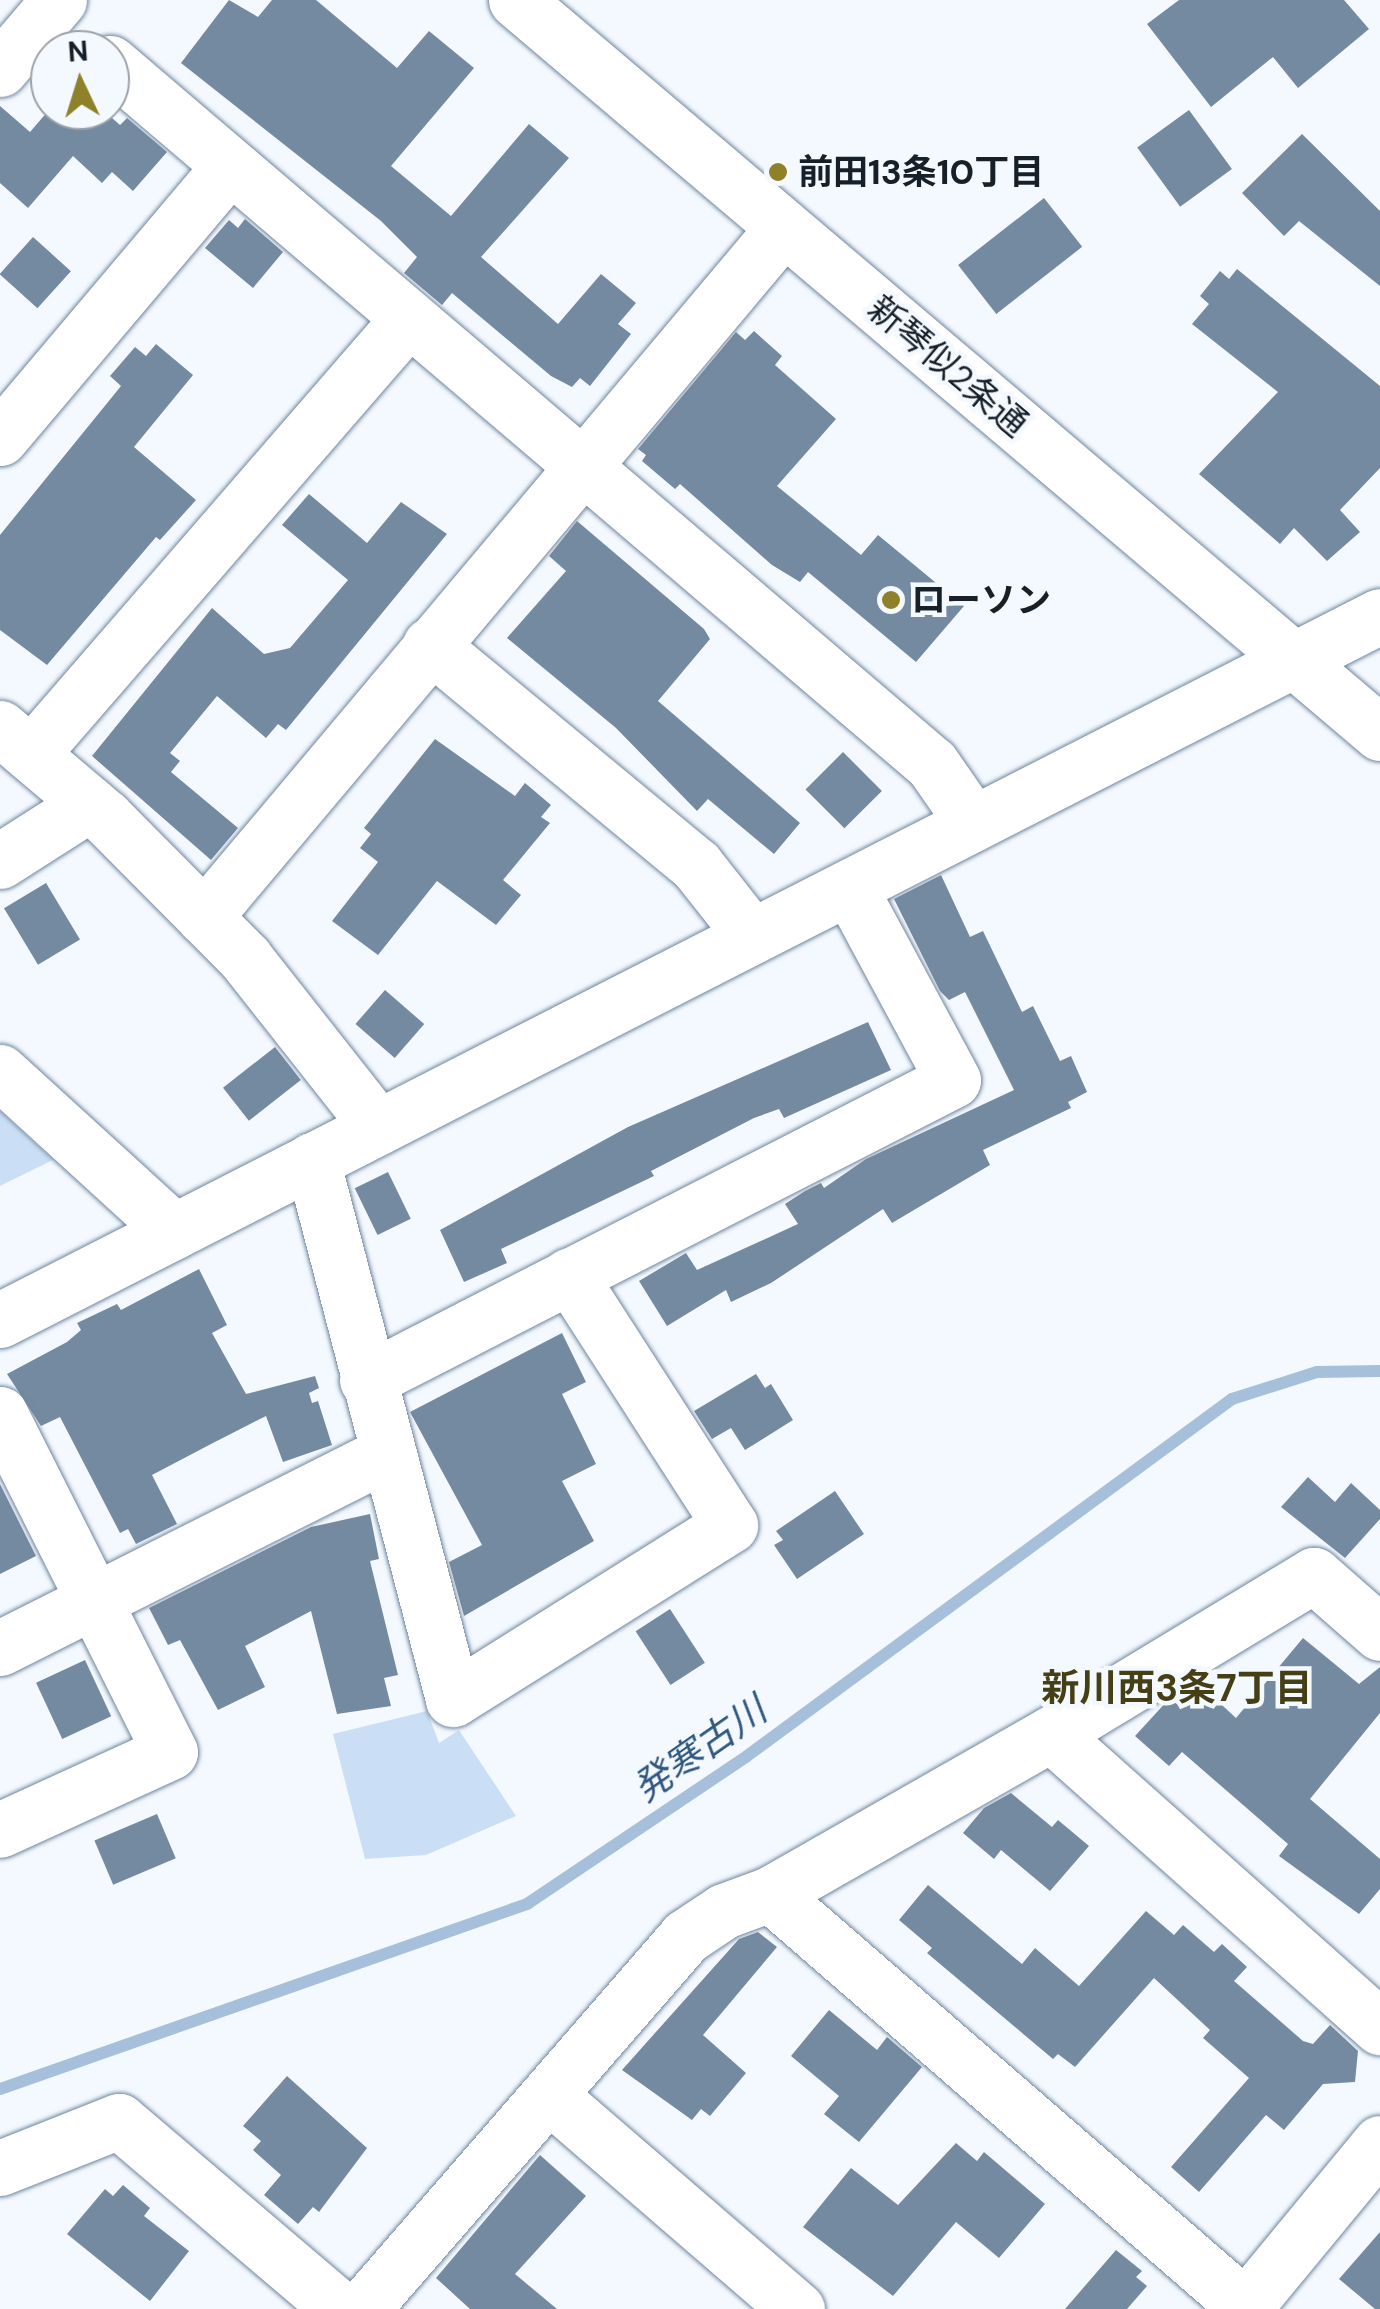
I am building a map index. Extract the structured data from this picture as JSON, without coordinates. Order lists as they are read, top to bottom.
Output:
{
  "streets": {
    "street": ["新琴似2条通"]
  },
  "districts": ["新川西3条7丁目"],
  "water": ["発寒古川"],
  "places": ["前田13条10丁目", "ローソン"],
  "north": "top"
}
